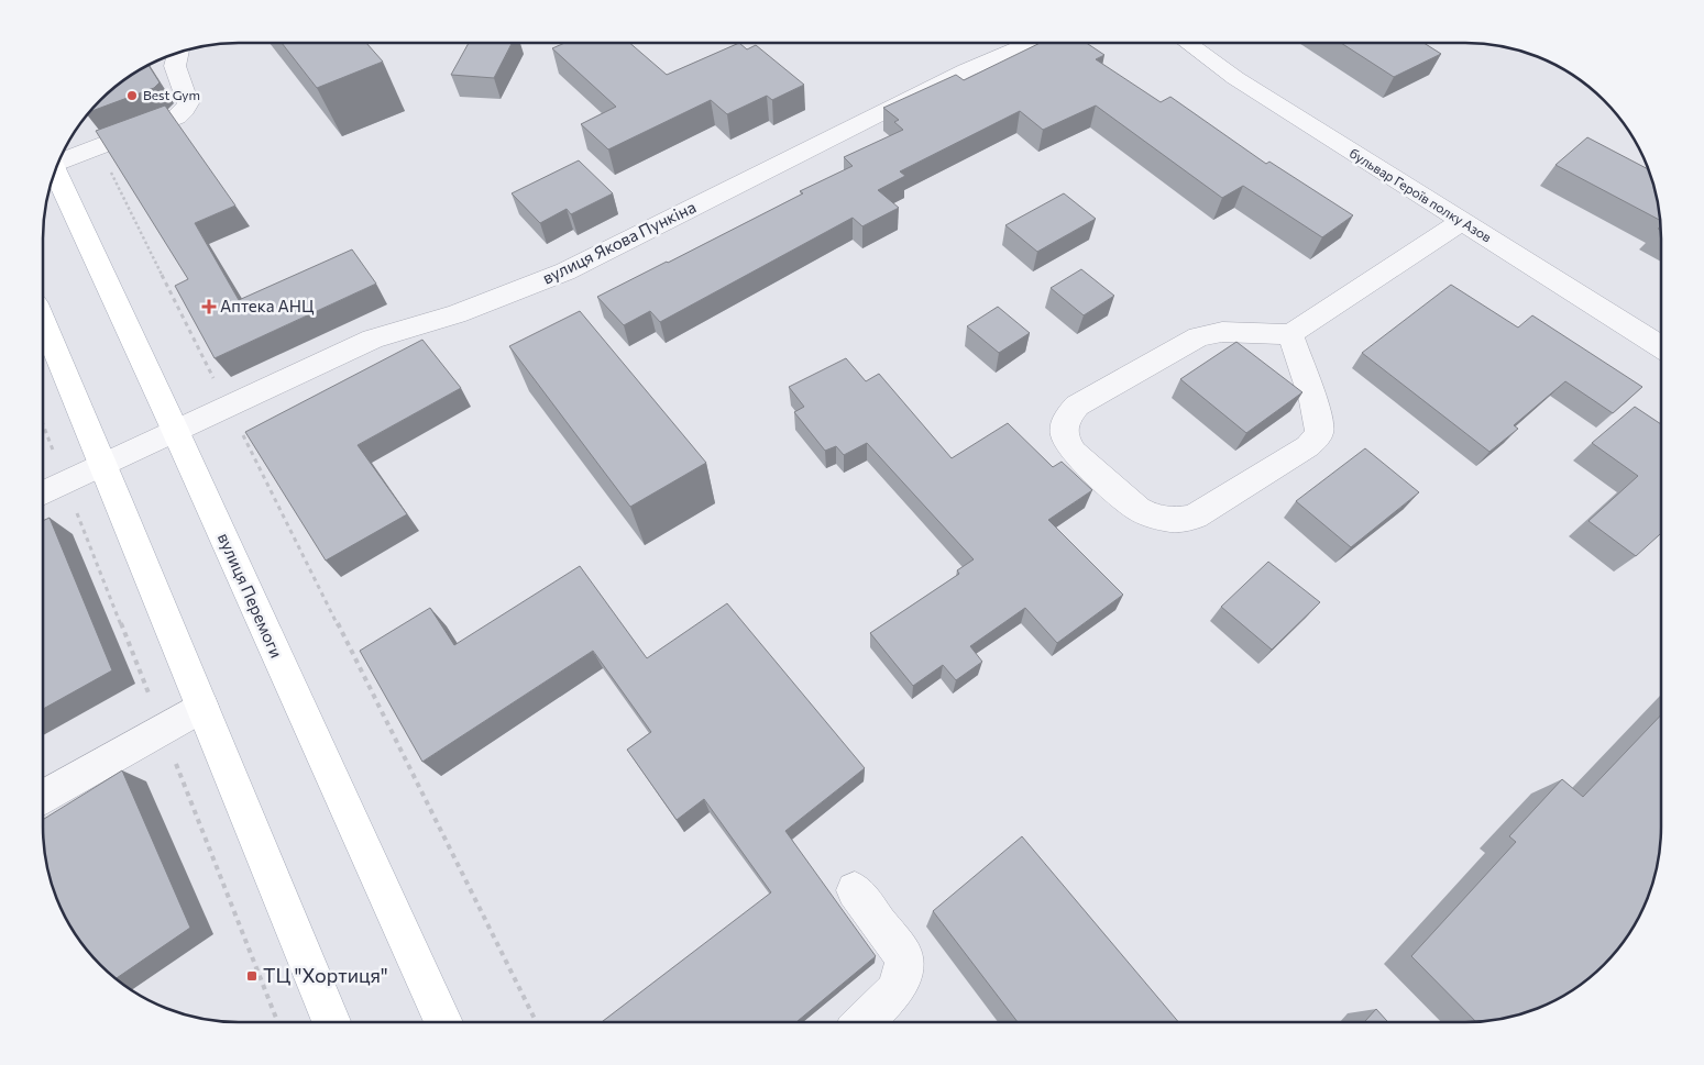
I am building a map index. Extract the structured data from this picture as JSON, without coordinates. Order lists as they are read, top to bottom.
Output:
{
  "streets": {
    "main road": ["вулиця Перемоги"],
    "street": ["бульвар Героїв полку Азов", "вулиця Якова Пункіна"]
  },
  "crossings": [
    ["вулиця Якова Пункіна", "вулиця Перемоги"]
  ],
  "places": {
    "other": ["Best Gym"],
    "health": ["Аптека АНЦ"],
    "transit": ["ТЦ \"Хортиця\""]
  }
}
